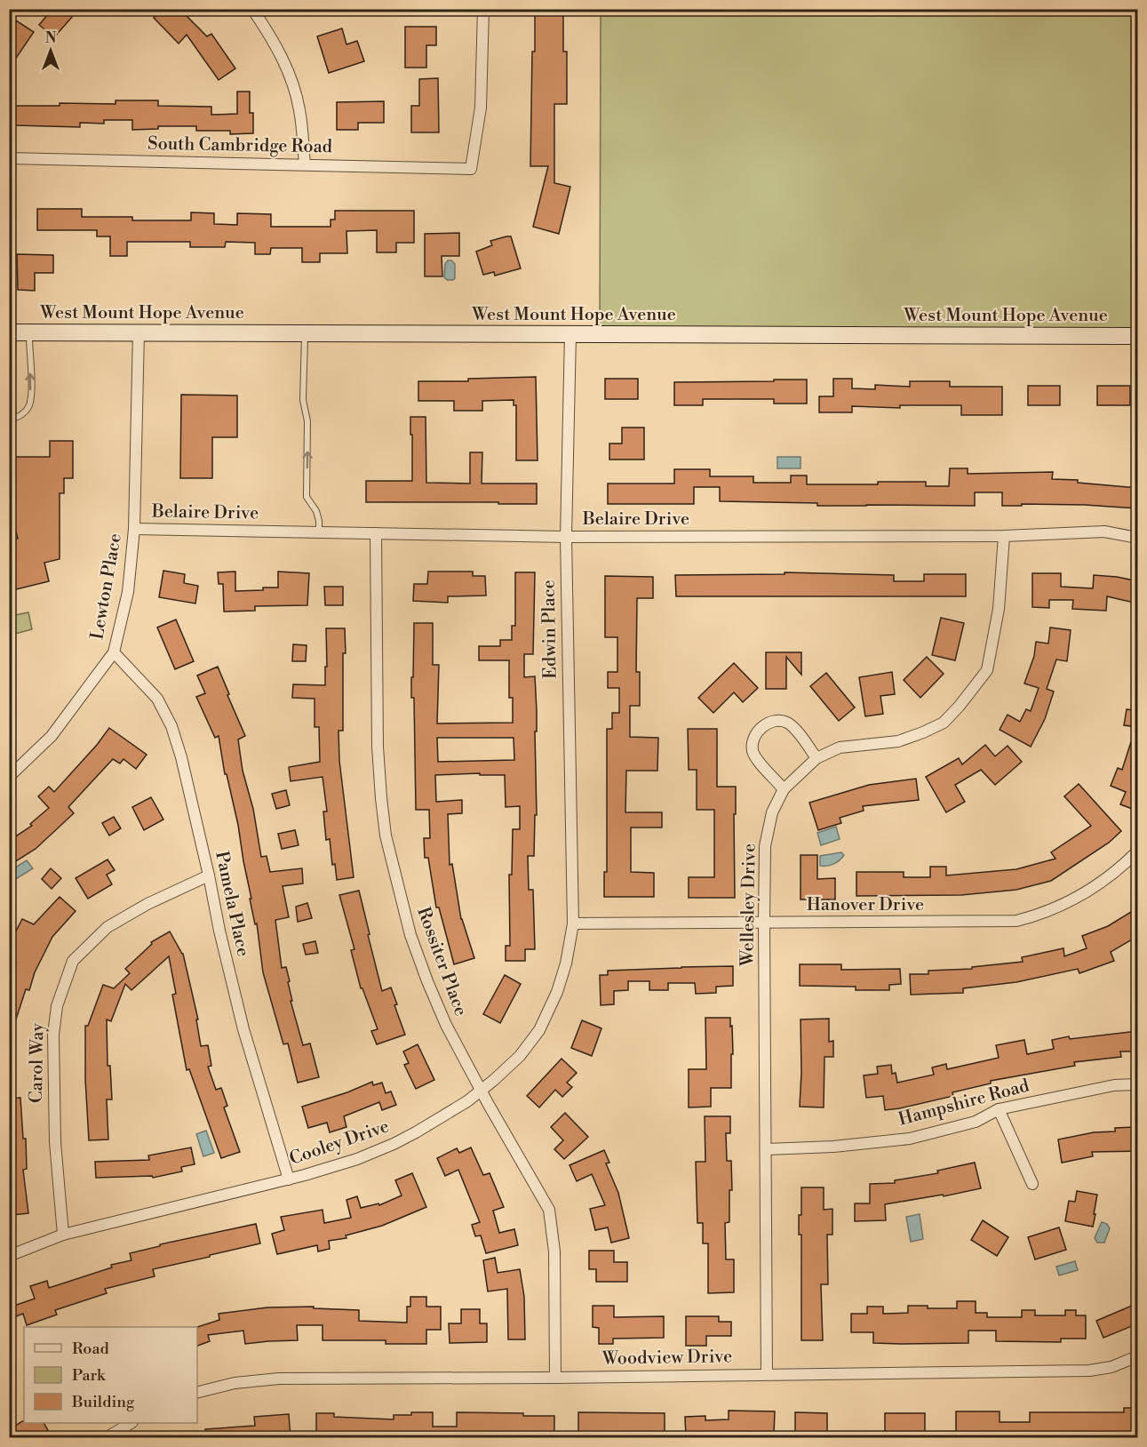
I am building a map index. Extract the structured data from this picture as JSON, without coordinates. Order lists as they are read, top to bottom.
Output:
{
  "streets": {
    "street": [
      "South Cambridge Road",
      "West Mount Hope Avenue",
      "Belaire Drive",
      "Lewton Place",
      "Edwin Place",
      "Pamela Place",
      "Wellesley Drive",
      "Hanover Drive",
      "Rossiter Place",
      "Carol Way",
      "Hampshire Road",
      "Cooley Drive",
      "Woodview Drive"
    ]
  },
  "crossings": [
    ["West Mount Hope Avenue", "Lewton Place"],
    ["West Mount Hope Avenue", "Edwin Place"],
    ["Belaire Drive", "Lewton Place"],
    ["Belaire Drive", "Edwin Place"],
    ["Belaire Drive", "Wellesley Drive"],
    ["Belaire Drive", "Rossiter Place"],
    ["Lewton Place", "Pamela Place"],
    ["Edwin Place", "Hanover Drive"],
    ["Edwin Place", "Cooley Drive"],
    ["Pamela Place", "Carol Way"],
    ["Pamela Place", "Cooley Drive"],
    ["Wellesley Drive", "Hanover Drive"],
    ["Wellesley Drive", "Hampshire Road"],
    ["Wellesley Drive", "Woodview Drive"],
    ["Hanover Drive", "Cooley Drive"],
    ["Rossiter Place", "Cooley Drive"],
    ["Rossiter Place", "Woodview Drive"],
    ["Carol Way", "Cooley Drive"]
  ],
  "legend": ["Road", "Park", "Building"],
  "north": "top"
}
